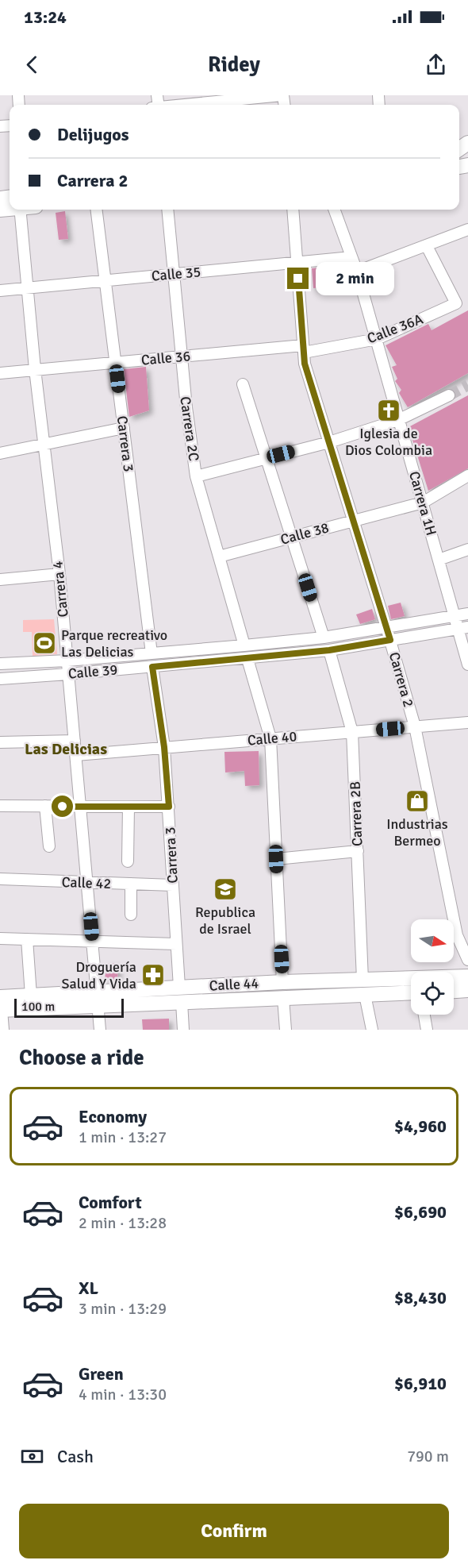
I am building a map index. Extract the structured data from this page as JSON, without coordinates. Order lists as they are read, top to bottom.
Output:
{
  "streets": {
    "main road": ["Calle 44"],
    "street": [
      "Calle 35",
      "Calle 36A",
      "Calle 36",
      "Carrera 2C",
      "Carrera 3",
      "Carrera 1H",
      "Calle 38",
      "Carrera 4",
      "Calle 39",
      "Carrera 2",
      "Calle 40",
      "Carrera 2B",
      "Calle 42"
    ]
  },
  "crossings": [
    ["Calle 35", "Carrera 2C"],
    ["Calle 35", "Carrera 3"],
    ["Calle 35", "Carrera 1H"],
    ["Calle 35", "Carrera 4"],
    ["Calle 35", "Carrera 2"],
    ["Calle 36A", "Calle 36"],
    ["Calle 36A", "Carrera 1H"],
    ["Calle 36A", "Carrera 2"],
    ["Calle 36", "Carrera 2C"],
    ["Calle 36", "Carrera 3"],
    ["Calle 36", "Carrera 4"],
    ["Calle 36", "Carrera 2"],
    ["Carrera 2C", "Calle 38"],
    ["Carrera 2C", "Calle 39"],
    ["Carrera 3", "Calle 39"],
    ["Carrera 3", "Calle 40"],
    ["Carrera 3", "Calle 42"],
    ["Carrera 3", "Calle 44"],
    ["Carrera 1H", "Calle 38"],
    ["Carrera 1H", "Calle 39"],
    ["Calle 38", "Carrera 2"],
    ["Carrera 4", "Calle 39"],
    ["Carrera 4", "Calle 40"],
    ["Carrera 4", "Calle 42"],
    ["Carrera 4", "Calle 44"],
    ["Calle 39", "Carrera 2"],
    ["Calle 39", "Carrera 2B"],
    ["Carrera 2", "Calle 40"],
    ["Calle 40", "Carrera 2B"],
    ["Carrera 2B", "Calle 44"]
  ],
  "districts": ["Las Delicias"],
  "places": {
    "church": ["Iglesia de Dios Colombia"],
    "sports": ["Parque recreativo Las Delicias"],
    "shop": ["Industrias Bermeo"],
    "school or university": ["Republica de Israel"],
    "pharmacy": ["Droguería Salud Y Vida"]
  },
  "scale_bar": "100 m",
  "north": "right",
  "page": {
    "status": "13:24",
    "header": "Ridey",
    "banner": ["Delijugos", "Carrera 2"],
    "bubble": "2 min",
    "scale": "100 m",
    "heading": "Choose a ride",
    "list": [
      {
        "name": "Economy",
        "note": "1 min · 13:27",
        "value": "$4,960"
      },
      {
        "name": "Comfort",
        "note": "2 min · 13:28",
        "value": "$6,690"
      },
      {
        "name": "XL",
        "note": "3 min · 13:29",
        "value": "$8,430"
      },
      {
        "name": "Green",
        "note": "4 min · 13:30",
        "value": "$6,910"
      }
    ],
    "pay": ["Cash", "790 m"],
    "buttons": "Confirm"
  }
}
